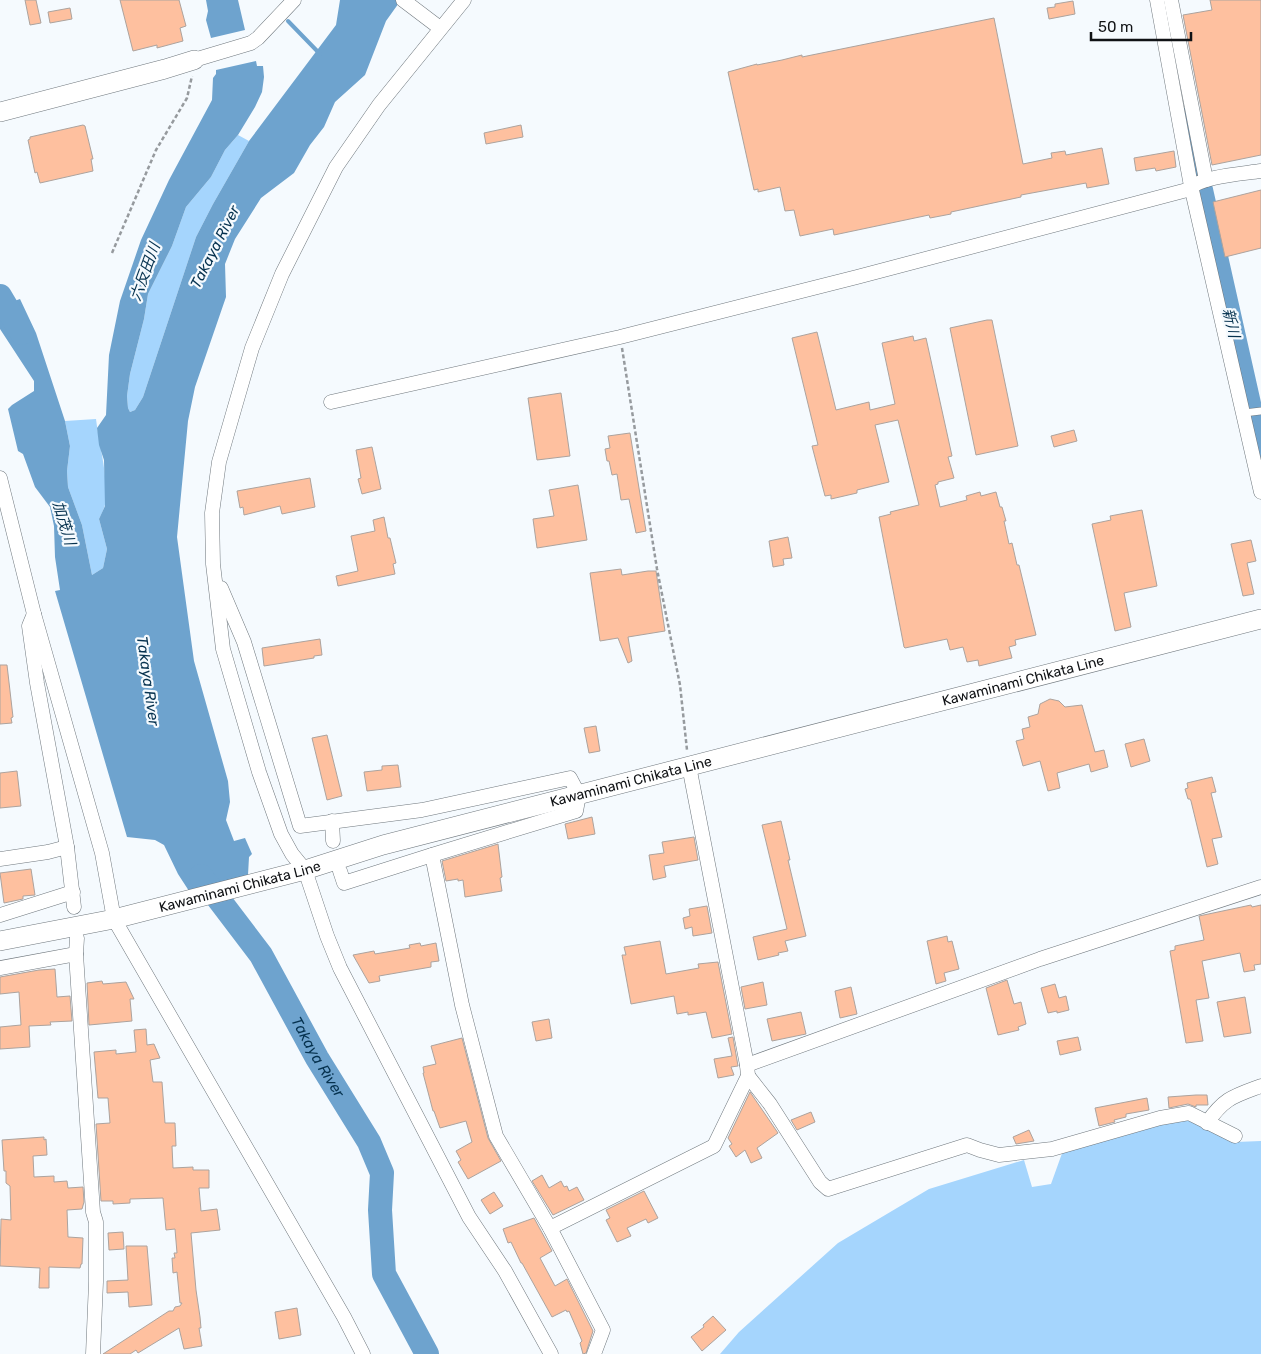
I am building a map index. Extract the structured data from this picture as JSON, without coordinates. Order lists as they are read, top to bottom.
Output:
{
  "streets": {
    "main road": ["Kawaminami Chikata Line"]
  },
  "water": [
    "Takaya River",
    "六反田川",
    "新川",
    "加茂川"
  ],
  "scale_bar": "50 m"
}
